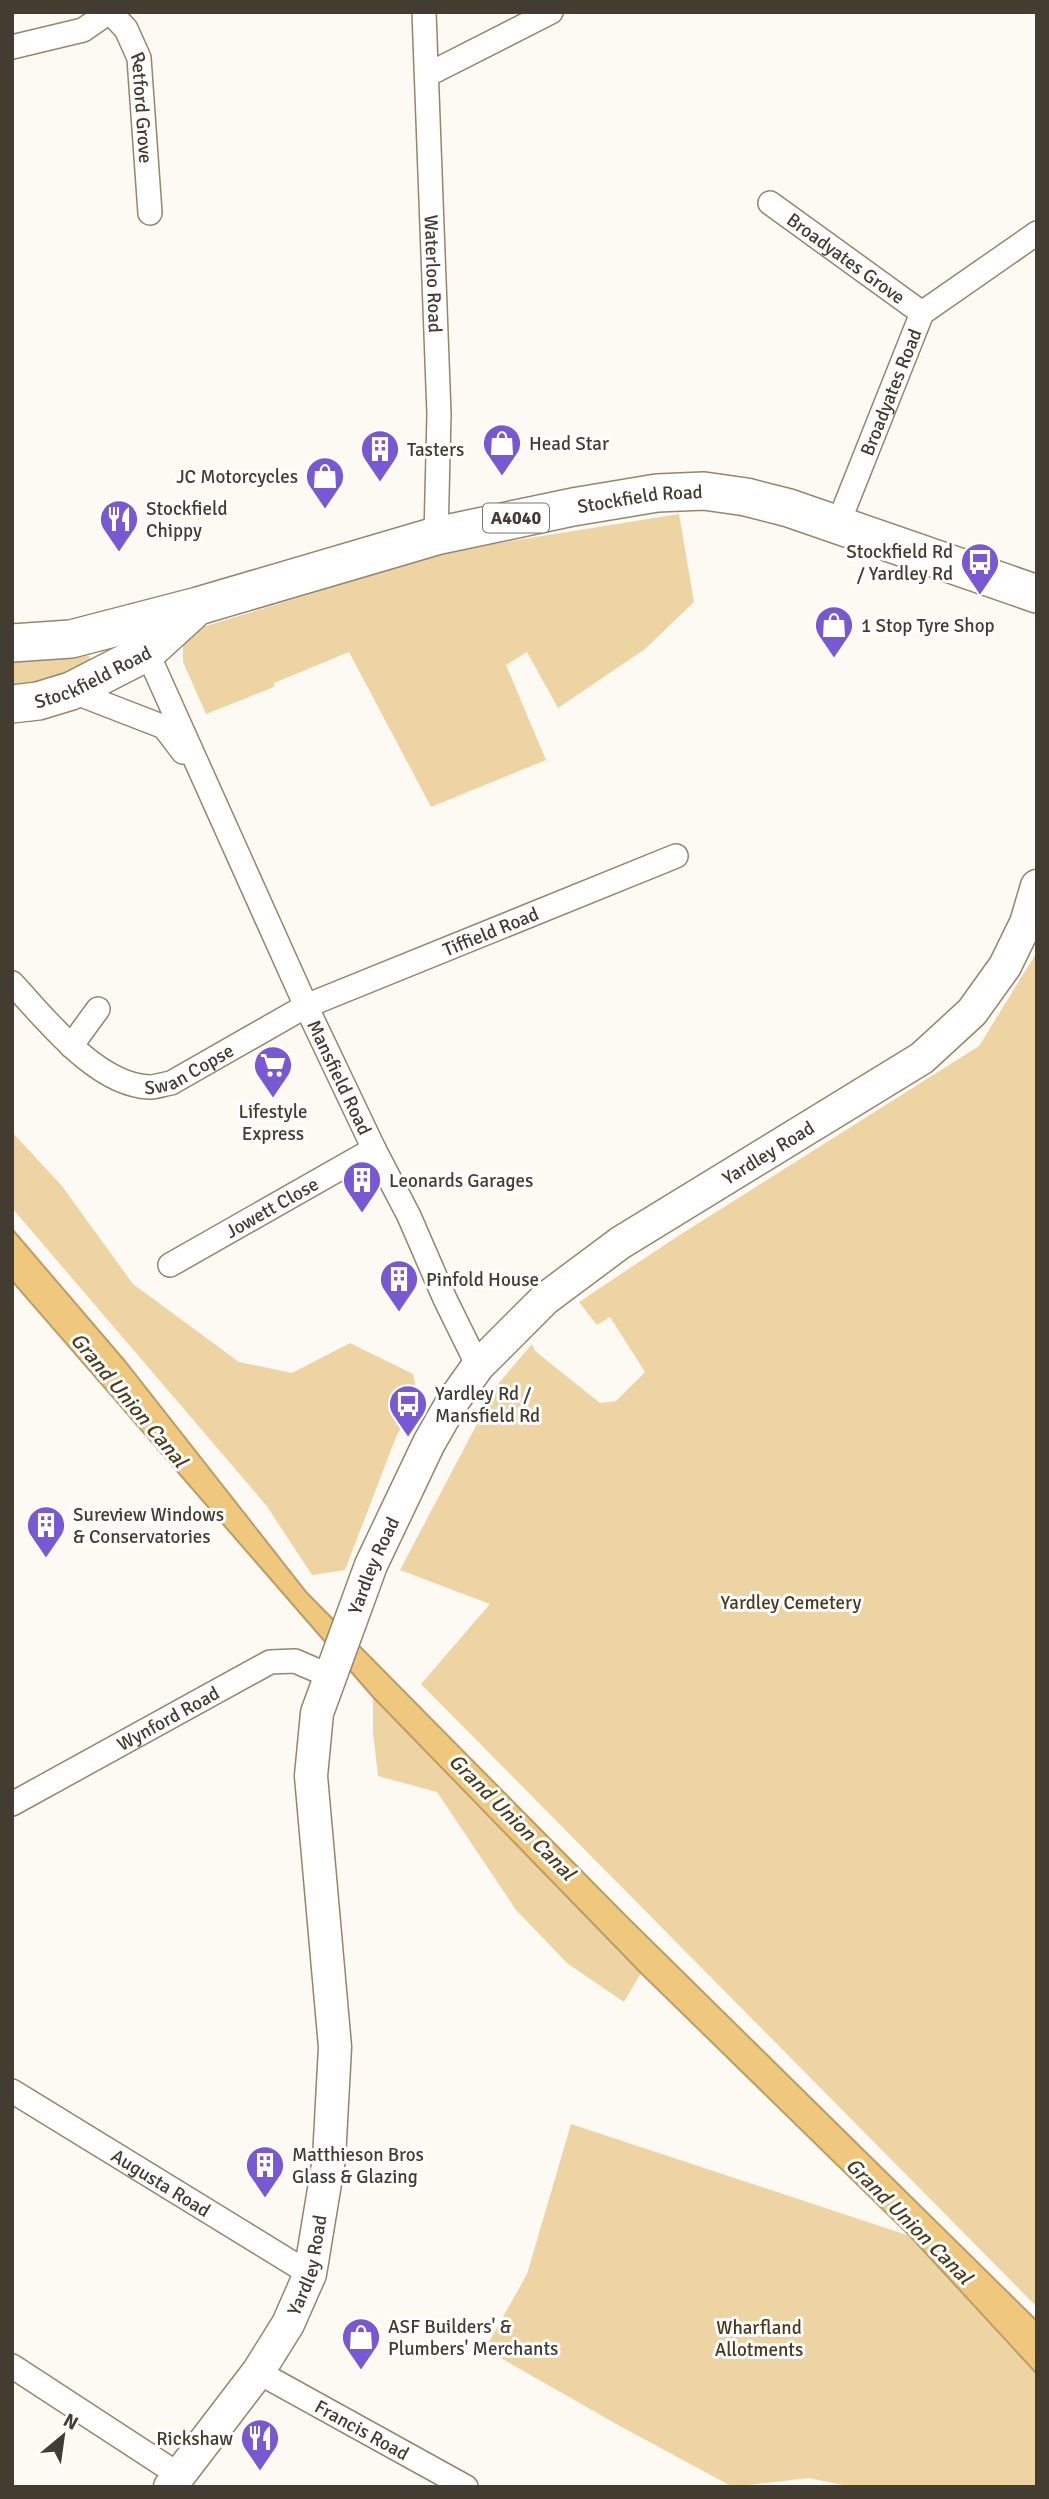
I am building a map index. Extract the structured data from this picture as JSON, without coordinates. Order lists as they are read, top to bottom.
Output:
{
  "streets": {
    "main road": ["Stockfield Road", "A4040", "Yardley Road"],
    "street": [
      "Retford Grove",
      "Broadyates Grove",
      "Waterloo Road",
      "Broadyates Road",
      "Tiffield Road",
      "Swan Copse",
      "Mansfield Road",
      "Jowett Close",
      "Wynford Road",
      "Augusta Road",
      "Francis Road"
    ]
  },
  "crossings": [
    ["Broadyates Grove", "Broadyates Road"],
    ["Waterloo Road", "Stockfield Road"],
    ["Broadyates Road", "Stockfield Road"],
    ["Stockfield Road", "Mansfield Road"],
    ["Tiffield Road", "Swan Copse"],
    ["Tiffield Road", "Mansfield Road"],
    ["Swan Copse", "Mansfield Road"],
    ["Mansfield Road", "Yardley Road"],
    ["Mansfield Road", "Jowett Close"],
    ["Yardley Road", "Wynford Road"],
    ["Yardley Road", "Augusta Road"],
    ["Yardley Road", "Francis Road"]
  ],
  "water": ["Grand Union Canal"],
  "parks": ["Yardley Cemetery", "Wharfland Allotments"],
  "places": {
    "shop": [
      "Head Star",
      "JC Motorcycles",
      "1 Stop Tyre Shop",
      "ASF Builders' & Plumbers' Merchants"
    ],
    "building": [
      "Tasters",
      "Leonards Garages",
      "Pinfold House",
      "Sureview Windows & Conservatories",
      "Matthieson Bros Glass & Glazing"
    ],
    "restaurant": ["Stockfield Chippy", "Rickshaw"],
    "bus stop": ["Stockfield Rd / Yardley Rd", "Yardley Rd / Mansfield Rd"],
    "supermarket": ["Lifestyle Express"]
  },
  "north": "top right"
}
